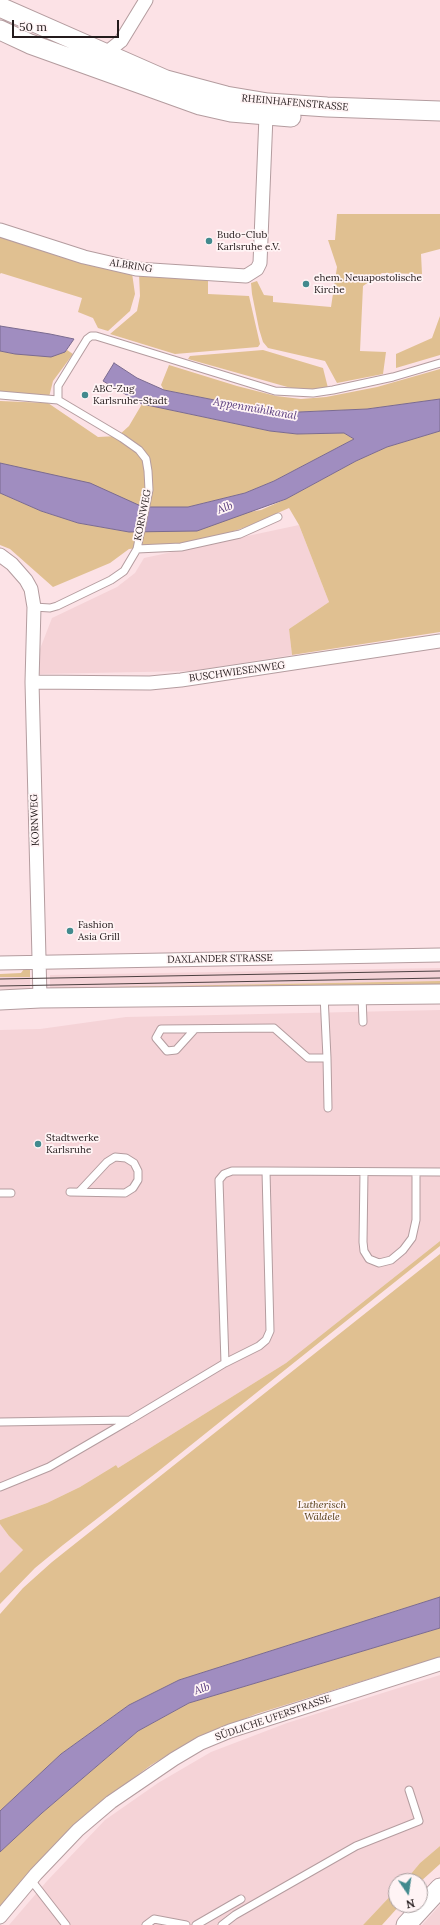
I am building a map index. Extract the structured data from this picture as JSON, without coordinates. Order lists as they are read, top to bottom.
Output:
{
  "streets": {
    "main road": ["RHEINHAFENSTRASSE"],
    "street": [
      "ALBRING",
      "KORNWEG",
      "BUSCHWIESENWEG",
      "DAXLANDER STRASSE",
      "SÜDLICHE UFERSTRASSE"
    ]
  },
  "crossings": [
    ["RHEINHAFENSTRASSE", "ALBRING"],
    ["KORNWEG", "BUSCHWIESENWEG"],
    ["KORNWEG", "DAXLANDER STRASSE"]
  ],
  "water": ["Appenmühlkanal", "Alb"],
  "parks": ["Lutherisch Wäldele"],
  "places": [
    "Budo-Club Karlsruhe e.V.",
    "ehem. Neuapostolische Kirche",
    "ABC-Zug Karlsruhe-Stadt",
    "Fashion Asia Grill",
    "Stadtwerke Karlsruhe"
  ],
  "scale_bar": "50 m",
  "north": "bottom"
}
